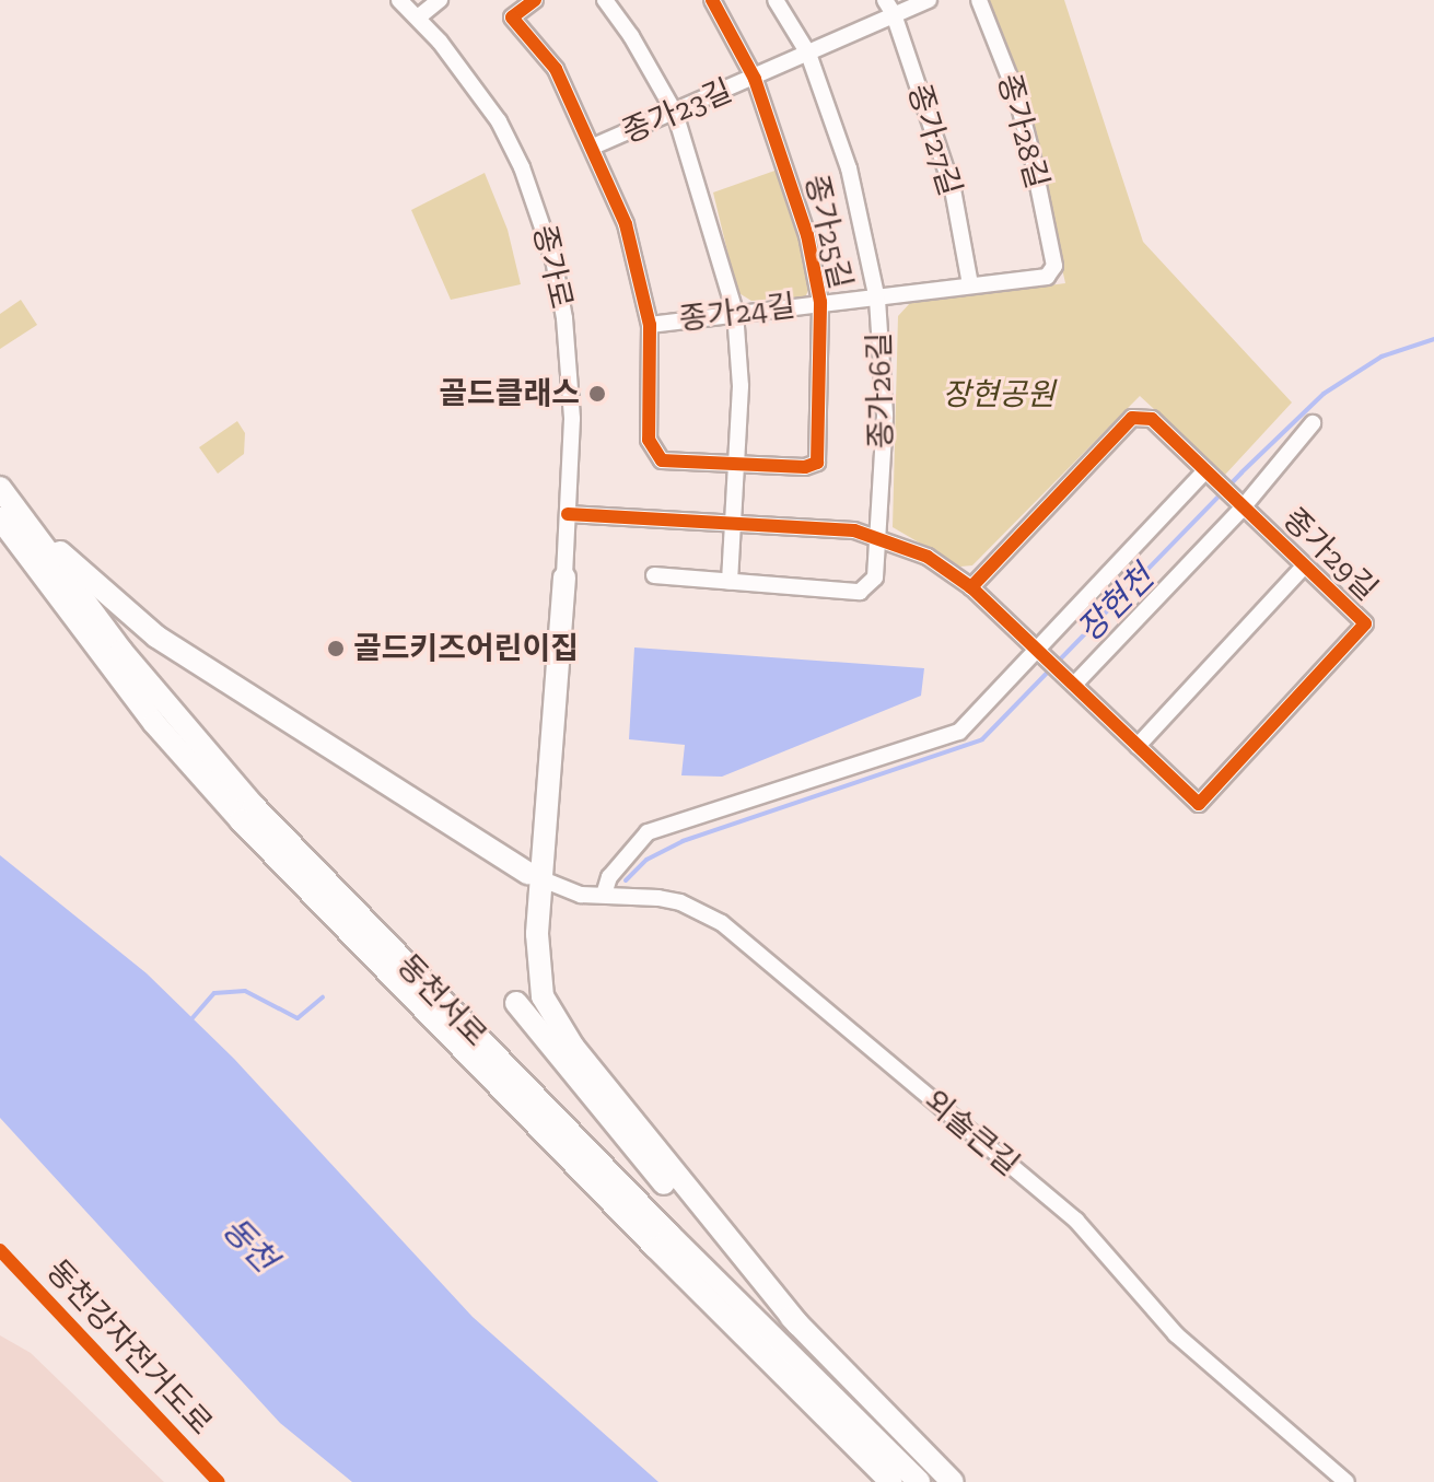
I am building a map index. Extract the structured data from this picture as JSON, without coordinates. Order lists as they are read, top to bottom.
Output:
{
  "streets": {
    "main road": ["동천서로"],
    "street": [
      "종가23길",
      "종가28길",
      "종가27길",
      "종가25길",
      "종가로",
      "종가24길",
      "종가26길",
      "종가29길",
      "외솔큰길"
    ],
    "cycle path": ["동천강자전거도로"]
  },
  "crossings": [
    ["종가23길", "종가27길"],
    ["종가23길", "종가25길"],
    ["종가23길", "종가26길"],
    ["종가28길", "종가24길"],
    ["종가27길", "종가24길"],
    ["종가25길", "종가24길"],
    ["종가로", "종가29길"],
    ["종가24길", "종가26길"],
    ["종가26길", "종가29길"]
  ],
  "water": ["장현천", "동천"],
  "parks": ["장현공원"],
  "places": ["골드클래스", "골드키즈어린이집"]
}
